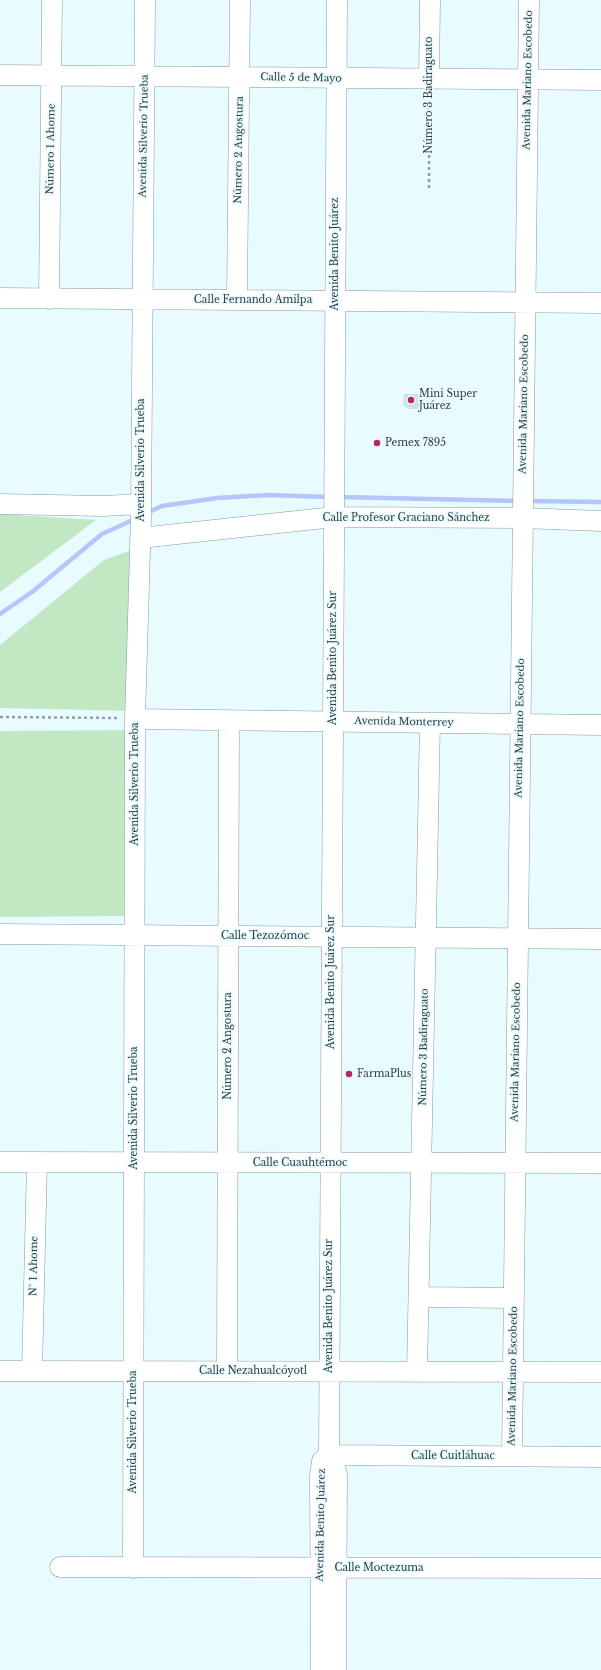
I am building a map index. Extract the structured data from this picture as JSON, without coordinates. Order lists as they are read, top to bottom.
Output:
{
  "streets": {
    "street": [
      "Calle 5 de Mayo",
      "Avenida Mariano Escobedo",
      "Número 3 Badiraguato",
      "Avenida Silverio Trueba",
      "Número 1 Ahome",
      "Número 2 Angostura",
      "Avenida Benito Juárez",
      "Calle Fernando Amilpa",
      "Calle Profesor Graciano Sánchez",
      "Avenida Benito Juárez Sur",
      "Avenida Monterrey",
      "Calle Tezozómoc",
      "Calle Cuauhtémoc",
      "N° 1 Ahome",
      "Calle Nezahualcóyotl",
      "Calle Cuitláhuac",
      "Calle Moctezuma"
    ]
  },
  "crossings": [
    ["Calle 5 de Mayo", "Avenida Mariano Escobedo"],
    ["Calle 5 de Mayo", "Número 3 Badiraguato"],
    ["Calle 5 de Mayo", "Avenida Silverio Trueba"],
    ["Calle 5 de Mayo", "Número 1 Ahome"],
    ["Calle 5 de Mayo", "Número 2 Angostura"],
    ["Calle 5 de Mayo", "Avenida Benito Juárez"],
    ["Avenida Mariano Escobedo", "Calle Fernando Amilpa"],
    ["Avenida Mariano Escobedo", "Calle Profesor Graciano Sánchez"],
    ["Avenida Mariano Escobedo", "Avenida Monterrey"],
    ["Avenida Mariano Escobedo", "Calle Tezozómoc"],
    ["Avenida Mariano Escobedo", "Calle Cuauhtémoc"],
    ["Avenida Mariano Escobedo", "Calle Nezahualcóyotl"],
    ["Avenida Mariano Escobedo", "Calle Cuitláhuac"],
    ["Número 3 Badiraguato", "Avenida Monterrey"],
    ["Número 3 Badiraguato", "Calle Tezozómoc"],
    ["Número 3 Badiraguato", "Calle Cuauhtémoc"],
    ["Número 3 Badiraguato", "Calle Nezahualcóyotl"],
    ["Avenida Silverio Trueba", "Calle Fernando Amilpa"],
    ["Avenida Silverio Trueba", "Calle Profesor Graciano Sánchez"],
    ["Avenida Silverio Trueba", "Avenida Monterrey"],
    ["Avenida Silverio Trueba", "Calle Tezozómoc"],
    ["Avenida Silverio Trueba", "Calle Cuauhtémoc"],
    ["Avenida Silverio Trueba", "Calle Nezahualcóyotl"],
    ["Avenida Silverio Trueba", "Calle Moctezuma"],
    ["Número 1 Ahome", "Calle Fernando Amilpa"],
    ["Número 2 Angostura", "Calle Fernando Amilpa"],
    ["Número 2 Angostura", "Avenida Monterrey"],
    ["Número 2 Angostura", "Calle Tezozómoc"],
    ["Número 2 Angostura", "Calle Cuauhtémoc"],
    ["Número 2 Angostura", "Calle Nezahualcóyotl"],
    ["Avenida Benito Juárez", "Calle Fernando Amilpa"],
    ["Avenida Benito Juárez", "Calle Profesor Graciano Sánchez"],
    ["Avenida Benito Juárez", "Avenida Benito Juárez Sur"],
    ["Avenida Benito Juárez", "Calle Cuitláhuac"],
    ["Avenida Benito Juárez", "Calle Moctezuma"],
    ["Calle Profesor Graciano Sánchez", "Avenida Benito Juárez Sur"],
    ["Avenida Benito Juárez Sur", "Avenida Monterrey"],
    ["Avenida Benito Juárez Sur", "Calle Tezozómoc"],
    ["Avenida Benito Juárez Sur", "Calle Cuauhtémoc"],
    ["Avenida Benito Juárez Sur", "Calle Nezahualcóyotl"],
    ["Avenida Benito Juárez Sur", "Calle Cuitláhuac"],
    ["Calle Cuauhtémoc", "N° 1 Ahome"],
    ["N° 1 Ahome", "Calle Nezahualcóyotl"]
  ],
  "places": ["Mini Super Juárez", "Pemex 7895", "FarmaPlus"]
}
